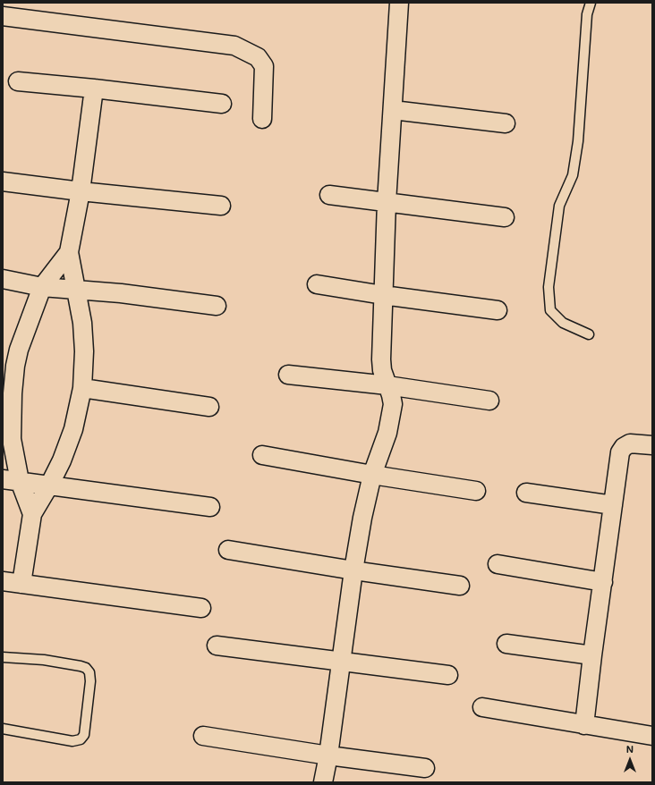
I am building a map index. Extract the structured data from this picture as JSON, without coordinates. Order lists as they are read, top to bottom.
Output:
{
  "north": "top"
}
